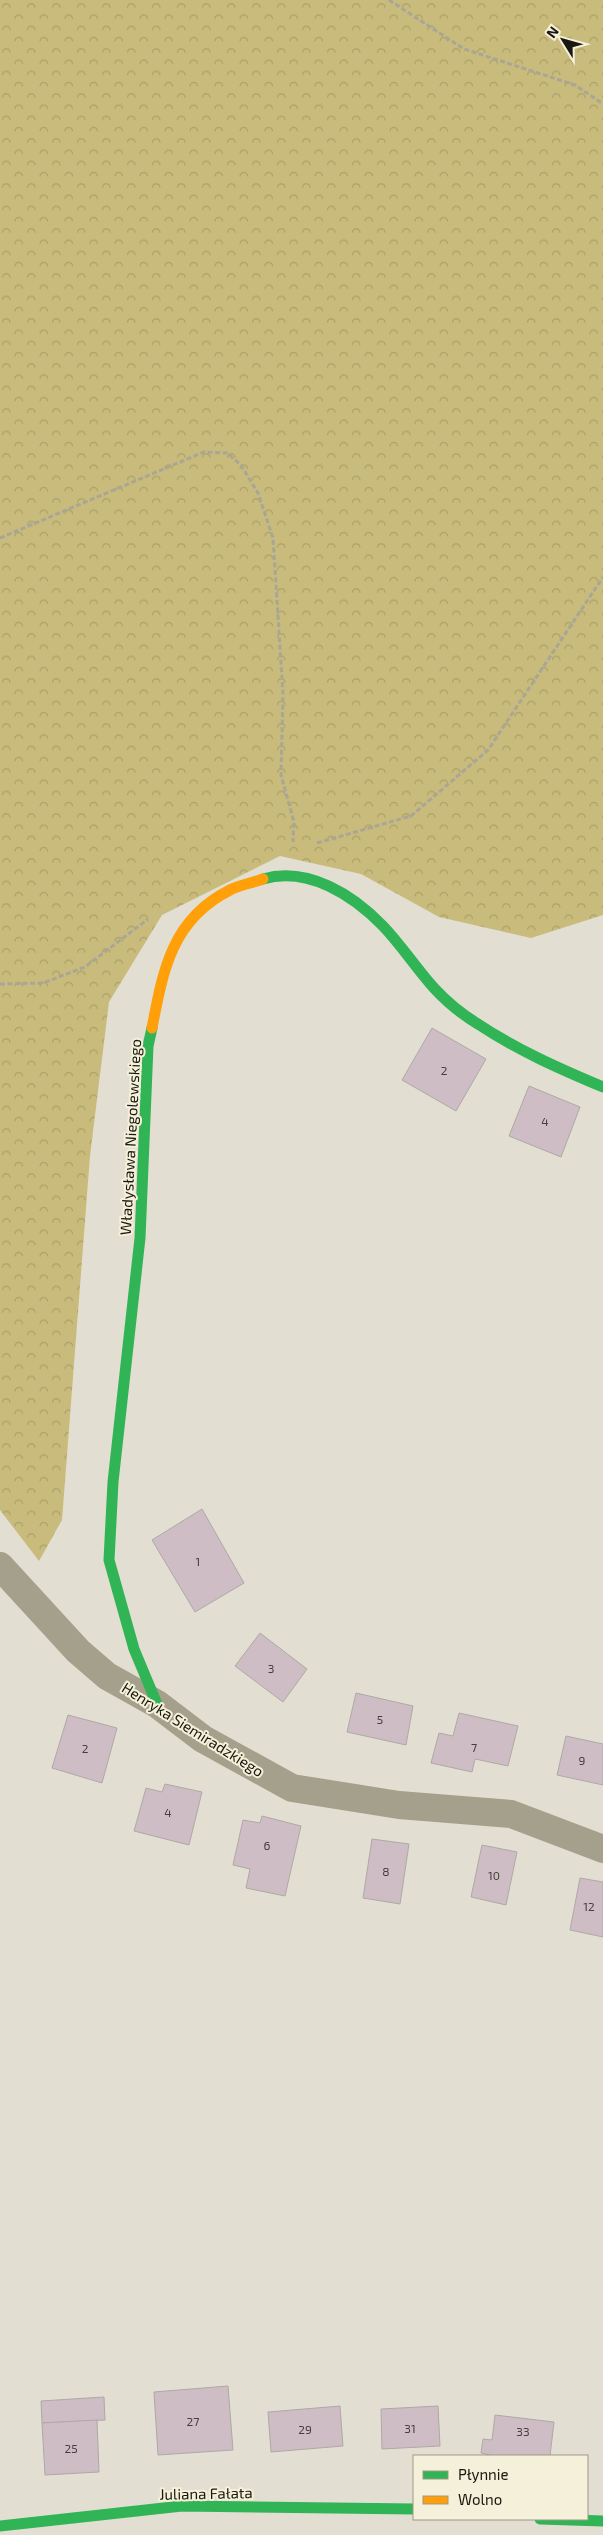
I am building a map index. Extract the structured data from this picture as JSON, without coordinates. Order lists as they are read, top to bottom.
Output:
{
  "streets": {
    "street": ["Władysława Niegolewskiego", "Henryka Siemiradzkiego", "Juliana Fałata"]
  },
  "crossings": [
    ["Władysława Niegolewskiego", "Henryka Siemiradzkiego"]
  ],
  "house_numbers": [
    "2",
    "4",
    "1",
    "3",
    "5",
    "7",
    "2",
    "9",
    "4",
    "6",
    "8",
    "10",
    "12",
    "27",
    "31",
    "29",
    "33",
    "25"
  ],
  "legend": ["Płynnie", "Wolno"],
  "north": "top left"
}
